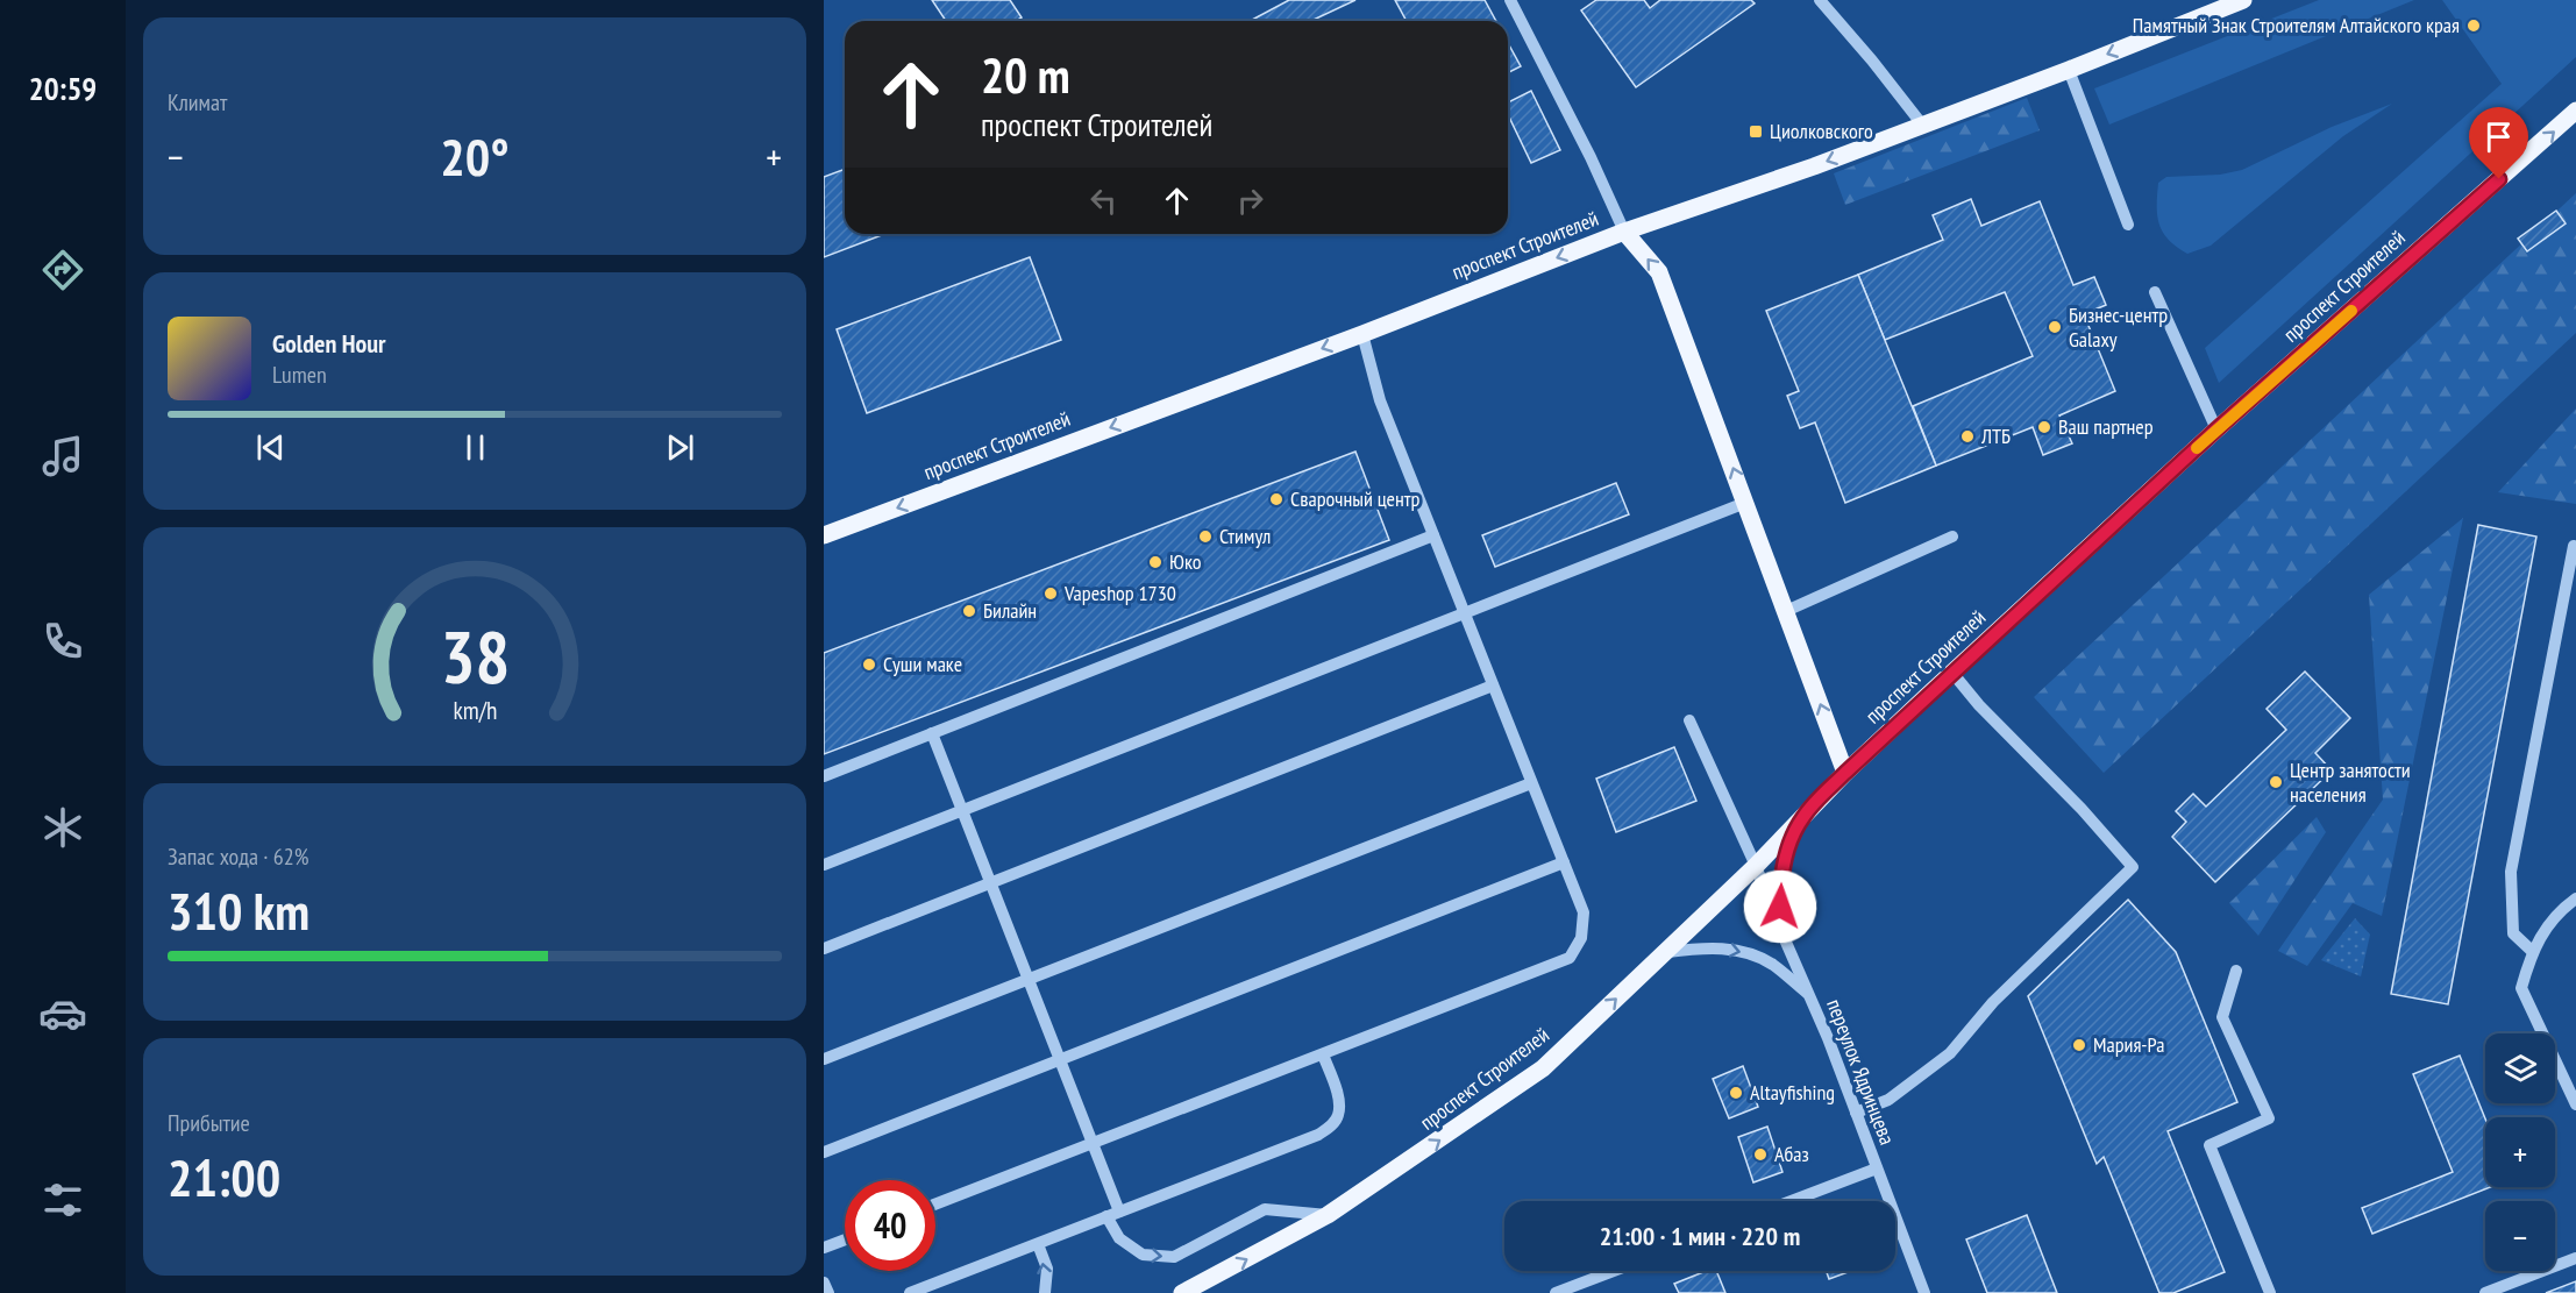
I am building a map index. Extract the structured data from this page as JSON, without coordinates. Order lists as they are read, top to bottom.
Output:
{
  "streets": {
    "main road": ["проспект Строителей"],
    "street": ["переулок Ядринцева"]
  },
  "crossings": [
    ["проспект Строителей", "переулок Ядринцева"]
  ],
  "places": {
    "other": [
      "Памятный Знак Строителям Алтайского края",
      "Бизнес-центр Galaxy",
      "Ваш партнер",
      "ЛТБ",
      "Сварочный центр",
      "Стимул",
      "Юко",
      "Vapeshop 1730",
      "Билайн",
      "Суши маке",
      "Центр занятости населения",
      "Мария-Ра",
      "Altayfishing",
      "Абаз"
    ],
    "transit": ["Циолковского"]
  },
  "page": {
    "tabs": "20:59",
    "tile": [
      "Климат",
      ["Запас хода · 62%", "310 km"],
      ["Прибытие", "21:00"]
    ],
    "turn": ["20 m", "проспект Строителей"],
    "heat": ["−", "20°", "+"],
    "song": ["Golden Hour", "Lumen"],
    "map_buttons": ["+", "−"],
    "limit": "40",
    "trip": "21:00 · 1 мин · 220 m",
    "gauge": ["38", "km/h"]
  }
}
